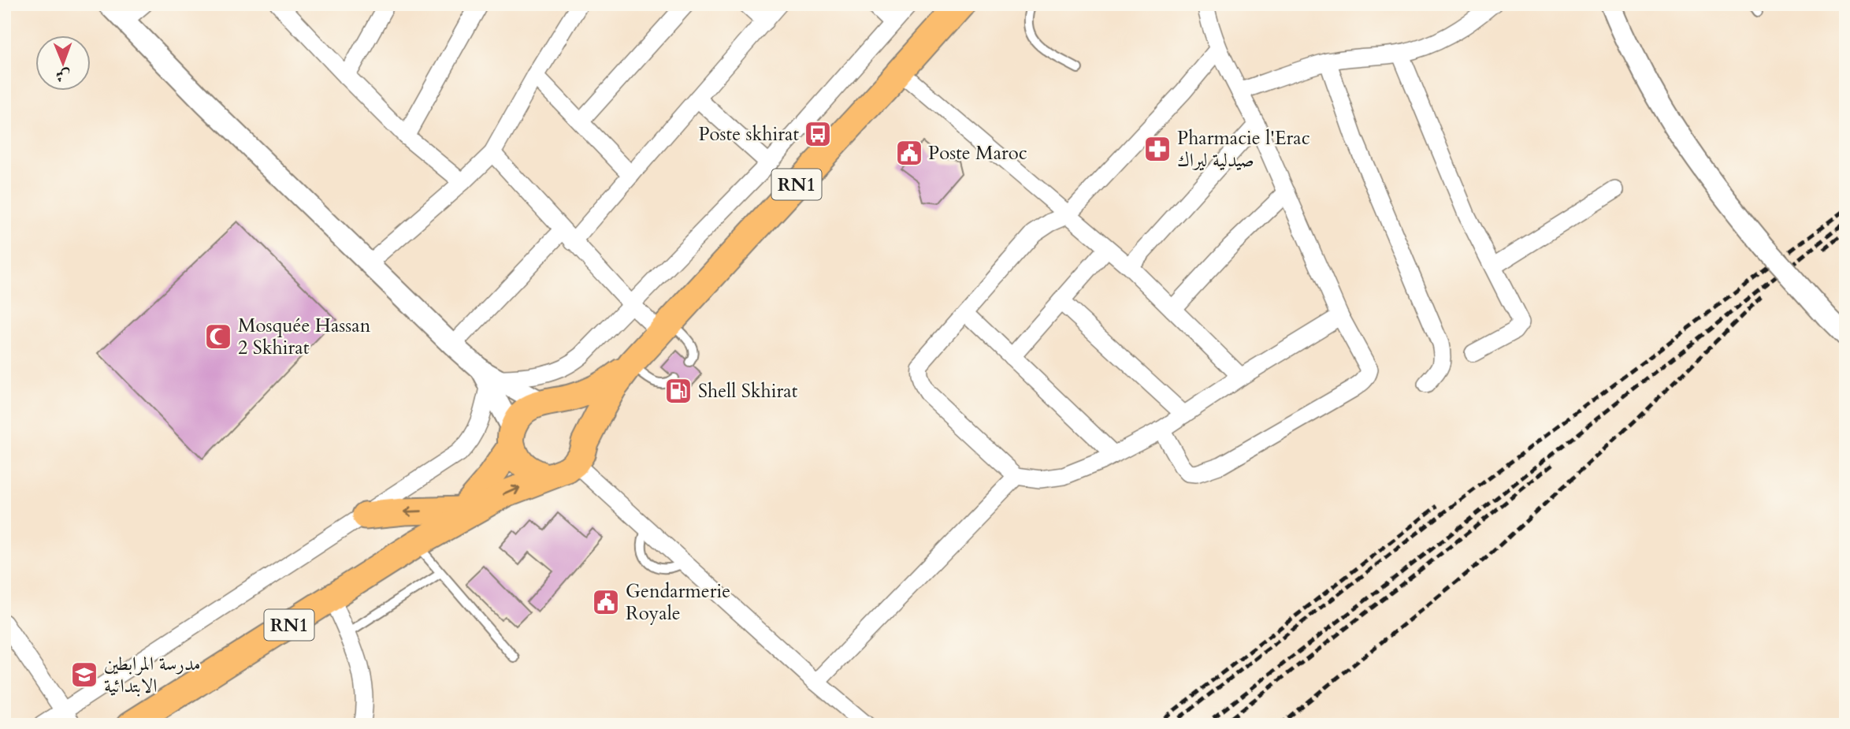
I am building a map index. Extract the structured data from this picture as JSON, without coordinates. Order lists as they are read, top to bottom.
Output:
{
  "streets": {
    "main road": ["RN1"]
  },
  "places": {
    "bus stop": ["Poste skhirat"],
    "pharmacy": ["Pharmacie l'Erac صيدلية ليراك"],
    "public building": ["Poste Maroc", "Gendarmerie Royale"],
    "mosque": ["Mosquée Hassan 2 Skhirat"],
    "fuel station": ["Shell Skhirat"],
    "school or university": ["مدرسة المرابطين الابتدائية"]
  },
  "north": "bottom"
}
